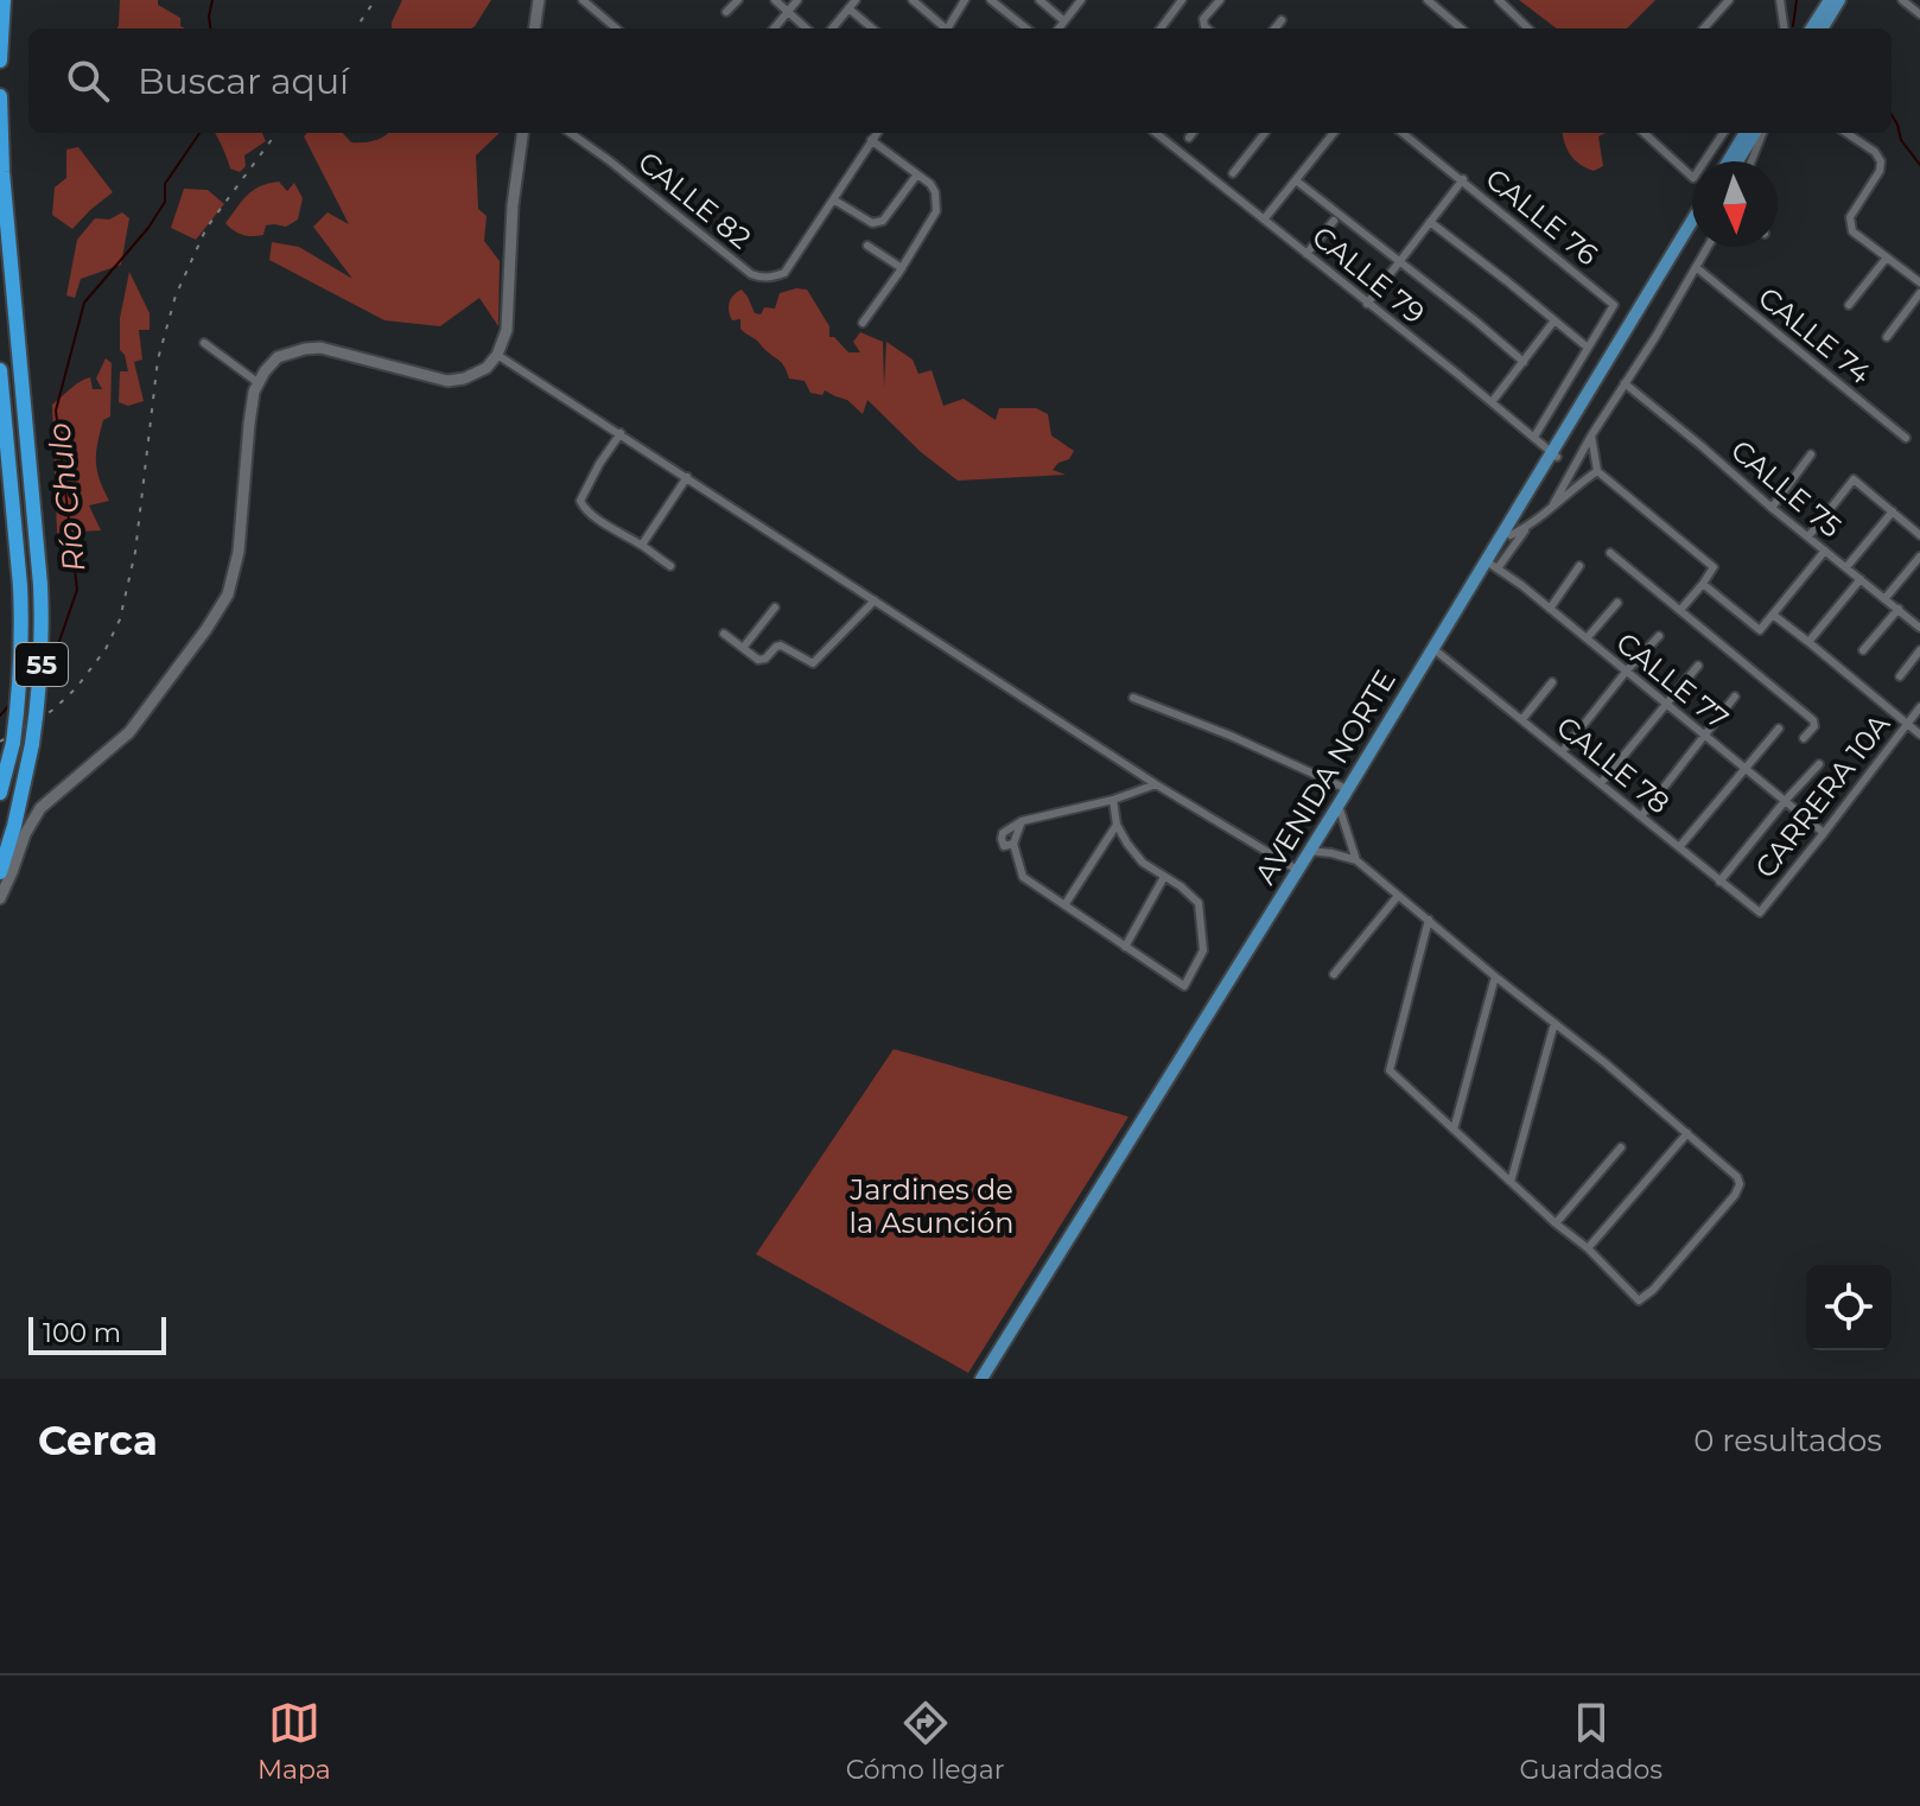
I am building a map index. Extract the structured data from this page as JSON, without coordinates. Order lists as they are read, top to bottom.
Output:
{
  "streets": {
    "highway": ["55"],
    "main road": ["AVENIDA NORTE"],
    "street": [
      "CALLE 82",
      "CALLE 76",
      "CALLE 79",
      "CALLE 74",
      "CALLE 75",
      "CALLE 77",
      "CALLE 78",
      "CARRERA 10A"
    ]
  },
  "crossings": [
    ["CALLE 79", "AVENIDA NORTE"],
    ["CALLE 77", "AVENIDA NORTE"],
    ["CALLE 77", "CARRERA 10A"],
    ["CALLE 78", "AVENIDA NORTE"],
    ["CALLE 78", "CARRERA 10A"]
  ],
  "water": ["Río Chulo"],
  "parks": ["Jardines de la Asunción"],
  "scale_bar": "100 m",
  "north": "bottom",
  "page": {
    "search": "Buscar aquí",
    "scale": "100 m",
    "heading": ["Cerca", "0 resultados"],
    "nav": ["Mapa", "Cómo llegar", "Guardados"]
  }
}
